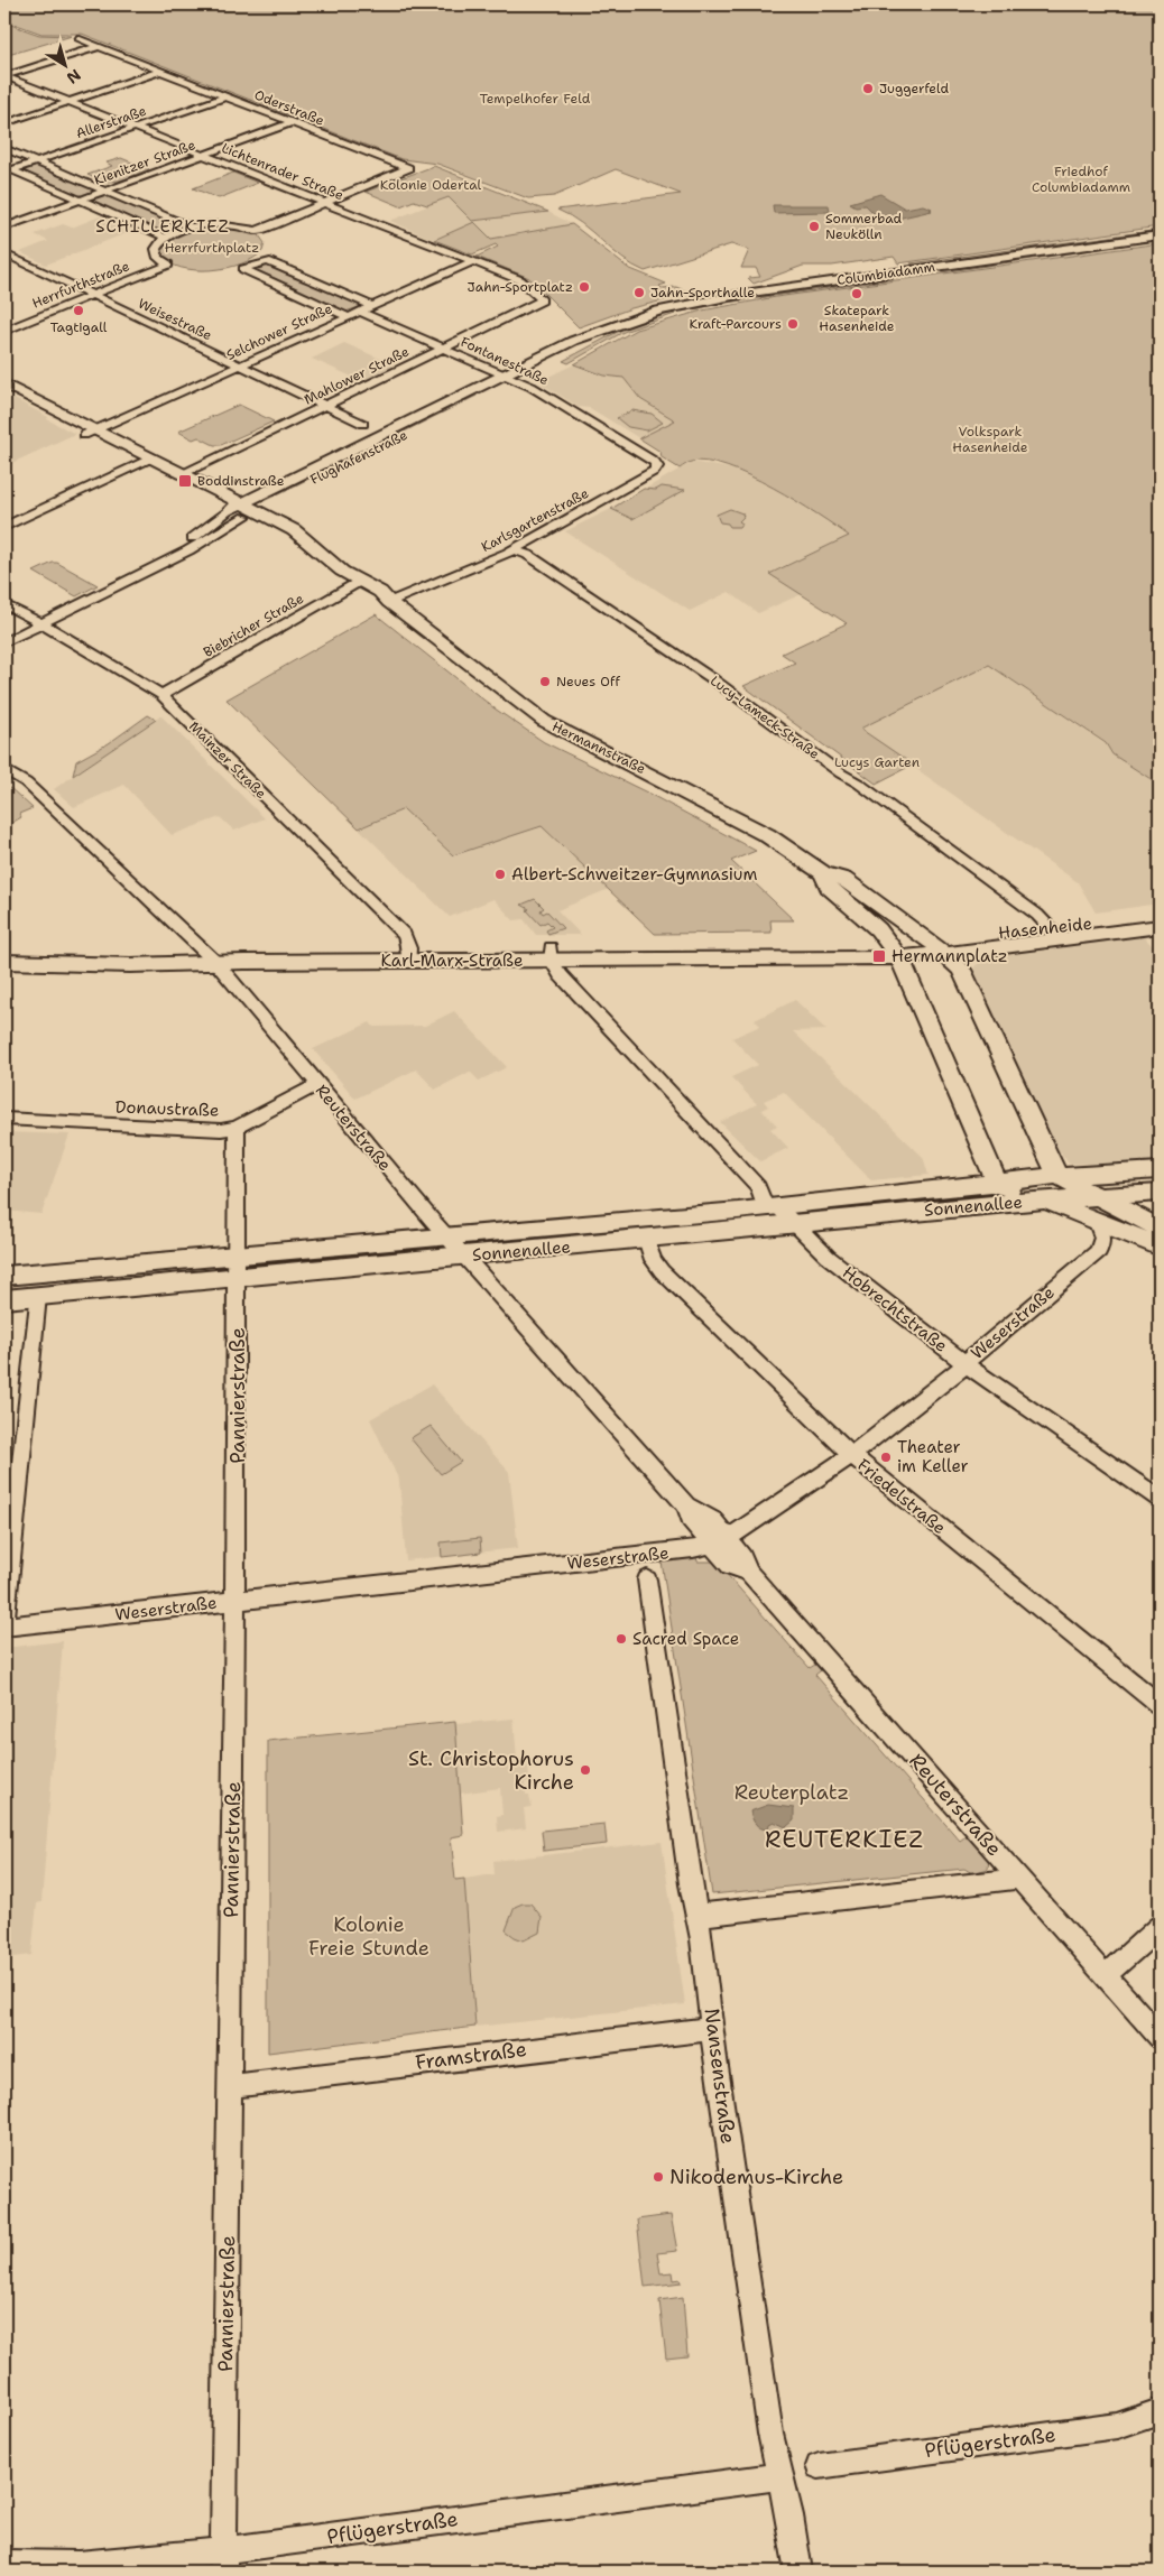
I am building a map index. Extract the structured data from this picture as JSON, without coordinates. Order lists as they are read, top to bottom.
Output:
{
  "streets": {
    "main road": [
      "Columbiadamm",
      "Flughafenstraße",
      "Hermannstraße",
      "Hasenheide",
      "Karl-Marx-Straße",
      "Sonnenallee"
    ],
    "street": [
      "Oderstraße",
      "Allerstraße",
      "Kienitzer Straße",
      "Lichtenrader Straße",
      "Herrfurthstraße",
      "Weisestraße",
      "Selchower Straße",
      "Fontanestraße",
      "Mahlower Straße",
      "Karlsgartenstraße",
      "Biebricher Straße",
      "Lucy-Lameck-Straße",
      "Mainzer Straße",
      "Donaustraße",
      "Reuterstraße",
      "Hobrechtstraße",
      "Weserstraße",
      "Pannierstraße",
      "Friedelstraße",
      "Framstraße",
      "Nansenstraße",
      "Pflügerstraße"
    ]
  },
  "crossings": [
    ["Oderstraße", "Allerstraße"],
    ["Oderstraße", "Kienitzer Straße"],
    ["Oderstraße", "Lichtenrader Straße"],
    ["Allerstraße", "Lichtenrader Straße"],
    ["Kienitzer Straße", "Lichtenrader Straße"],
    ["Lichtenrader Straße", "Selchower Straße"],
    ["Lichtenrader Straße", "Mahlower Straße"],
    ["Columbiadamm", "Fontanestraße"],
    ["Columbiadamm", "Flughafenstraße"],
    ["Herrfurthstraße", "Weisestraße"],
    ["Weisestraße", "Selchower Straße"],
    ["Weisestraße", "Mahlower Straße"],
    ["Selchower Straße", "Fontanestraße"],
    ["Selchower Straße", "Hermannstraße"],
    ["Fontanestraße", "Mahlower Straße"],
    ["Fontanestraße", "Flughafenstraße"],
    ["Fontanestraße", "Karlsgartenstraße"],
    ["Mahlower Straße", "Hermannstraße"],
    ["Flughafenstraße", "Hermannstraße"],
    ["Flughafenstraße", "Mainzer Straße"],
    ["Karlsgartenstraße", "Lucy-Lameck-Straße"],
    ["Karlsgartenstraße", "Hermannstraße"],
    ["Biebricher Straße", "Hermannstraße"],
    ["Biebricher Straße", "Mainzer Straße"],
    ["Lucy-Lameck-Straße", "Hasenheide"],
    ["Hermannstraße", "Hasenheide"],
    ["Hermannstraße", "Karl-Marx-Straße"],
    ["Mainzer Straße", "Karl-Marx-Straße"],
    ["Karl-Marx-Straße", "Reuterstraße"],
    ["Karl-Marx-Straße", "Hobrechtstraße"],
    ["Donaustraße", "Reuterstraße"],
    ["Donaustraße", "Pannierstraße"],
    ["Reuterstraße", "Sonnenallee"],
    ["Reuterstraße", "Weserstraße"],
    ["Sonnenallee", "Hobrechtstraße"],
    ["Sonnenallee", "Pannierstraße"],
    ["Sonnenallee", "Friedelstraße"],
    ["Hobrechtstraße", "Weserstraße"],
    ["Weserstraße", "Pannierstraße"],
    ["Weserstraße", "Friedelstraße"],
    ["Pannierstraße", "Framstraße"],
    ["Pannierstraße", "Pflügerstraße"],
    ["Framstraße", "Nansenstraße"],
    ["Nansenstraße", "Pflügerstraße"]
  ],
  "districts": ["SCHILLERKIEZ", "REUTERKIEZ"],
  "parks": [
    "Tempelhofer Feld",
    "Friedhof Columbiadamm",
    "Kolonie Odertal",
    "Herrfurthplatz",
    "Volkspark Hasenheide",
    "Lucys Garten",
    "Reuterplatz",
    "Kolonie Freie Stunde"
  ],
  "places": {
    "other": [
      "Juggerfeld",
      "Sommerbad Neukölln",
      "Jahn-Sportplatz",
      "Jahn-Sporthalle",
      "Skatepark Hasenheide",
      "Tagtigall",
      "Kraft-Parcours",
      "Neues Off",
      "Albert-Schweitzer-Gymnasium",
      "Theater im Keller",
      "Sacred Space",
      "St. Christophorus Kirche",
      "Nikodemus-Kirche"
    ],
    "transit": ["Boddinstraße", "Hermannplatz"]
  },
  "north": "bottom right"
}
